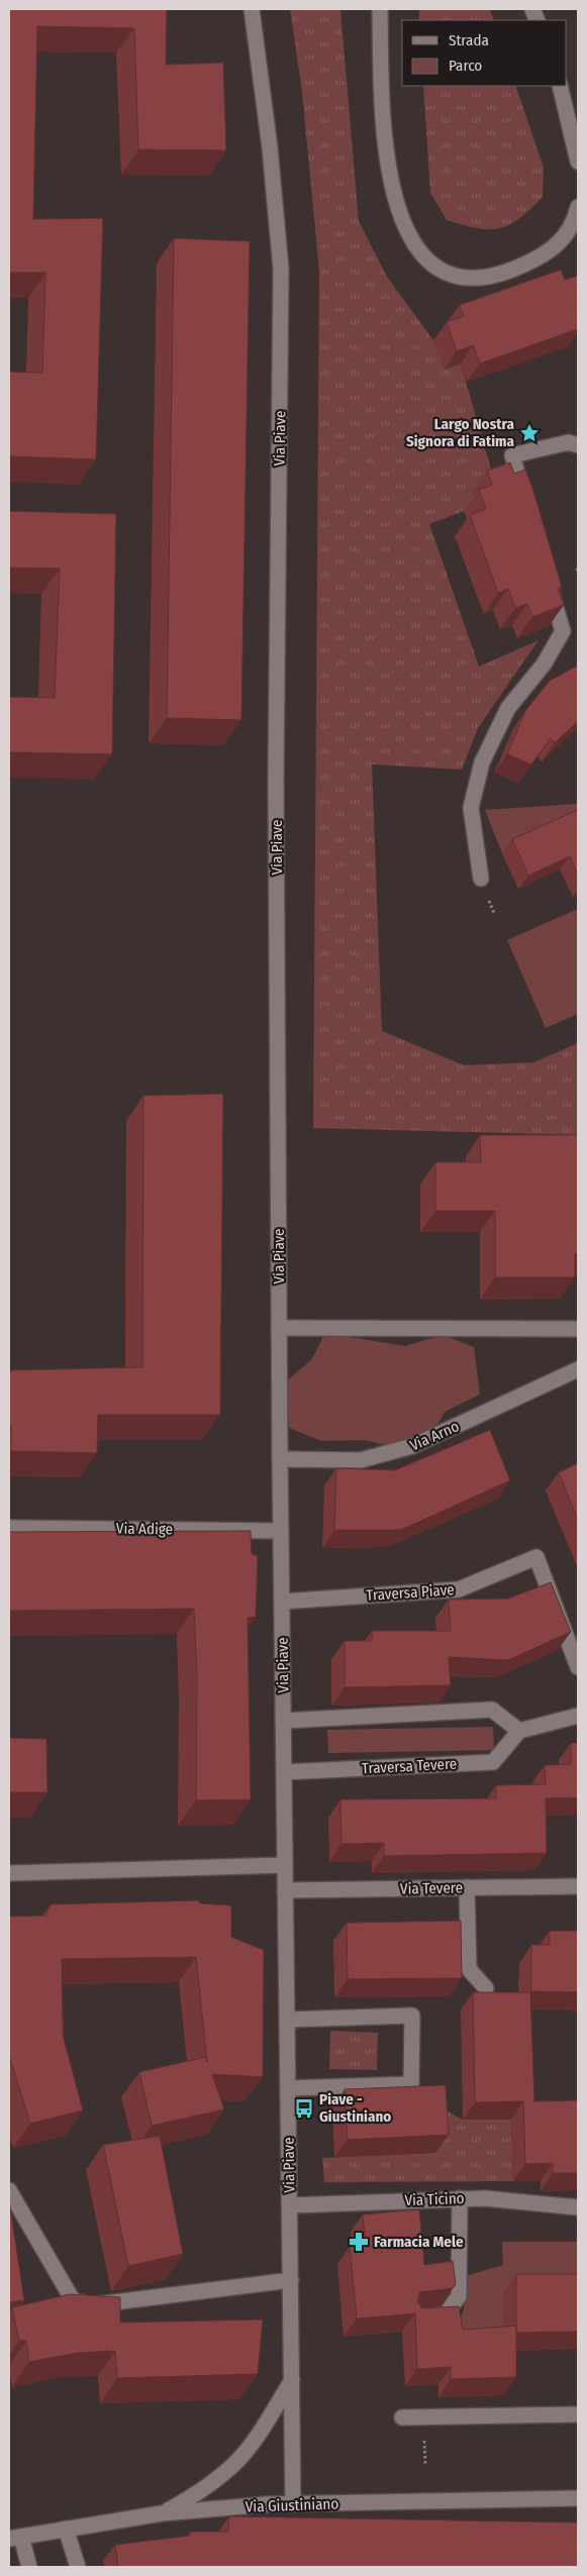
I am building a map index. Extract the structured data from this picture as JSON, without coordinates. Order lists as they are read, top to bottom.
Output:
{
  "streets": {
    "street": [
      "Via Piave",
      "Via Arno",
      "Via Adige",
      "Traversa Piave",
      "Traversa Tevere",
      "Via Tevere",
      "Via Ticino",
      "Via Giustiniano"
    ]
  },
  "crossings": [
    ["Via Piave", "Via Arno"],
    ["Via Piave", "Via Adige"],
    ["Via Piave", "Traversa Piave"],
    ["Via Piave", "Traversa Tevere"],
    ["Via Piave", "Via Tevere"],
    ["Via Piave", "Via Ticino"],
    ["Via Piave", "Via Giustiniano"]
  ],
  "places": {
    "place": ["Largo Nostra Signora di Fatima"],
    "bus stop": ["Piave - Giustiniano"],
    "pharmacy": ["Farmacia Mele"]
  },
  "legend": ["Strada", "Parco"]
}
